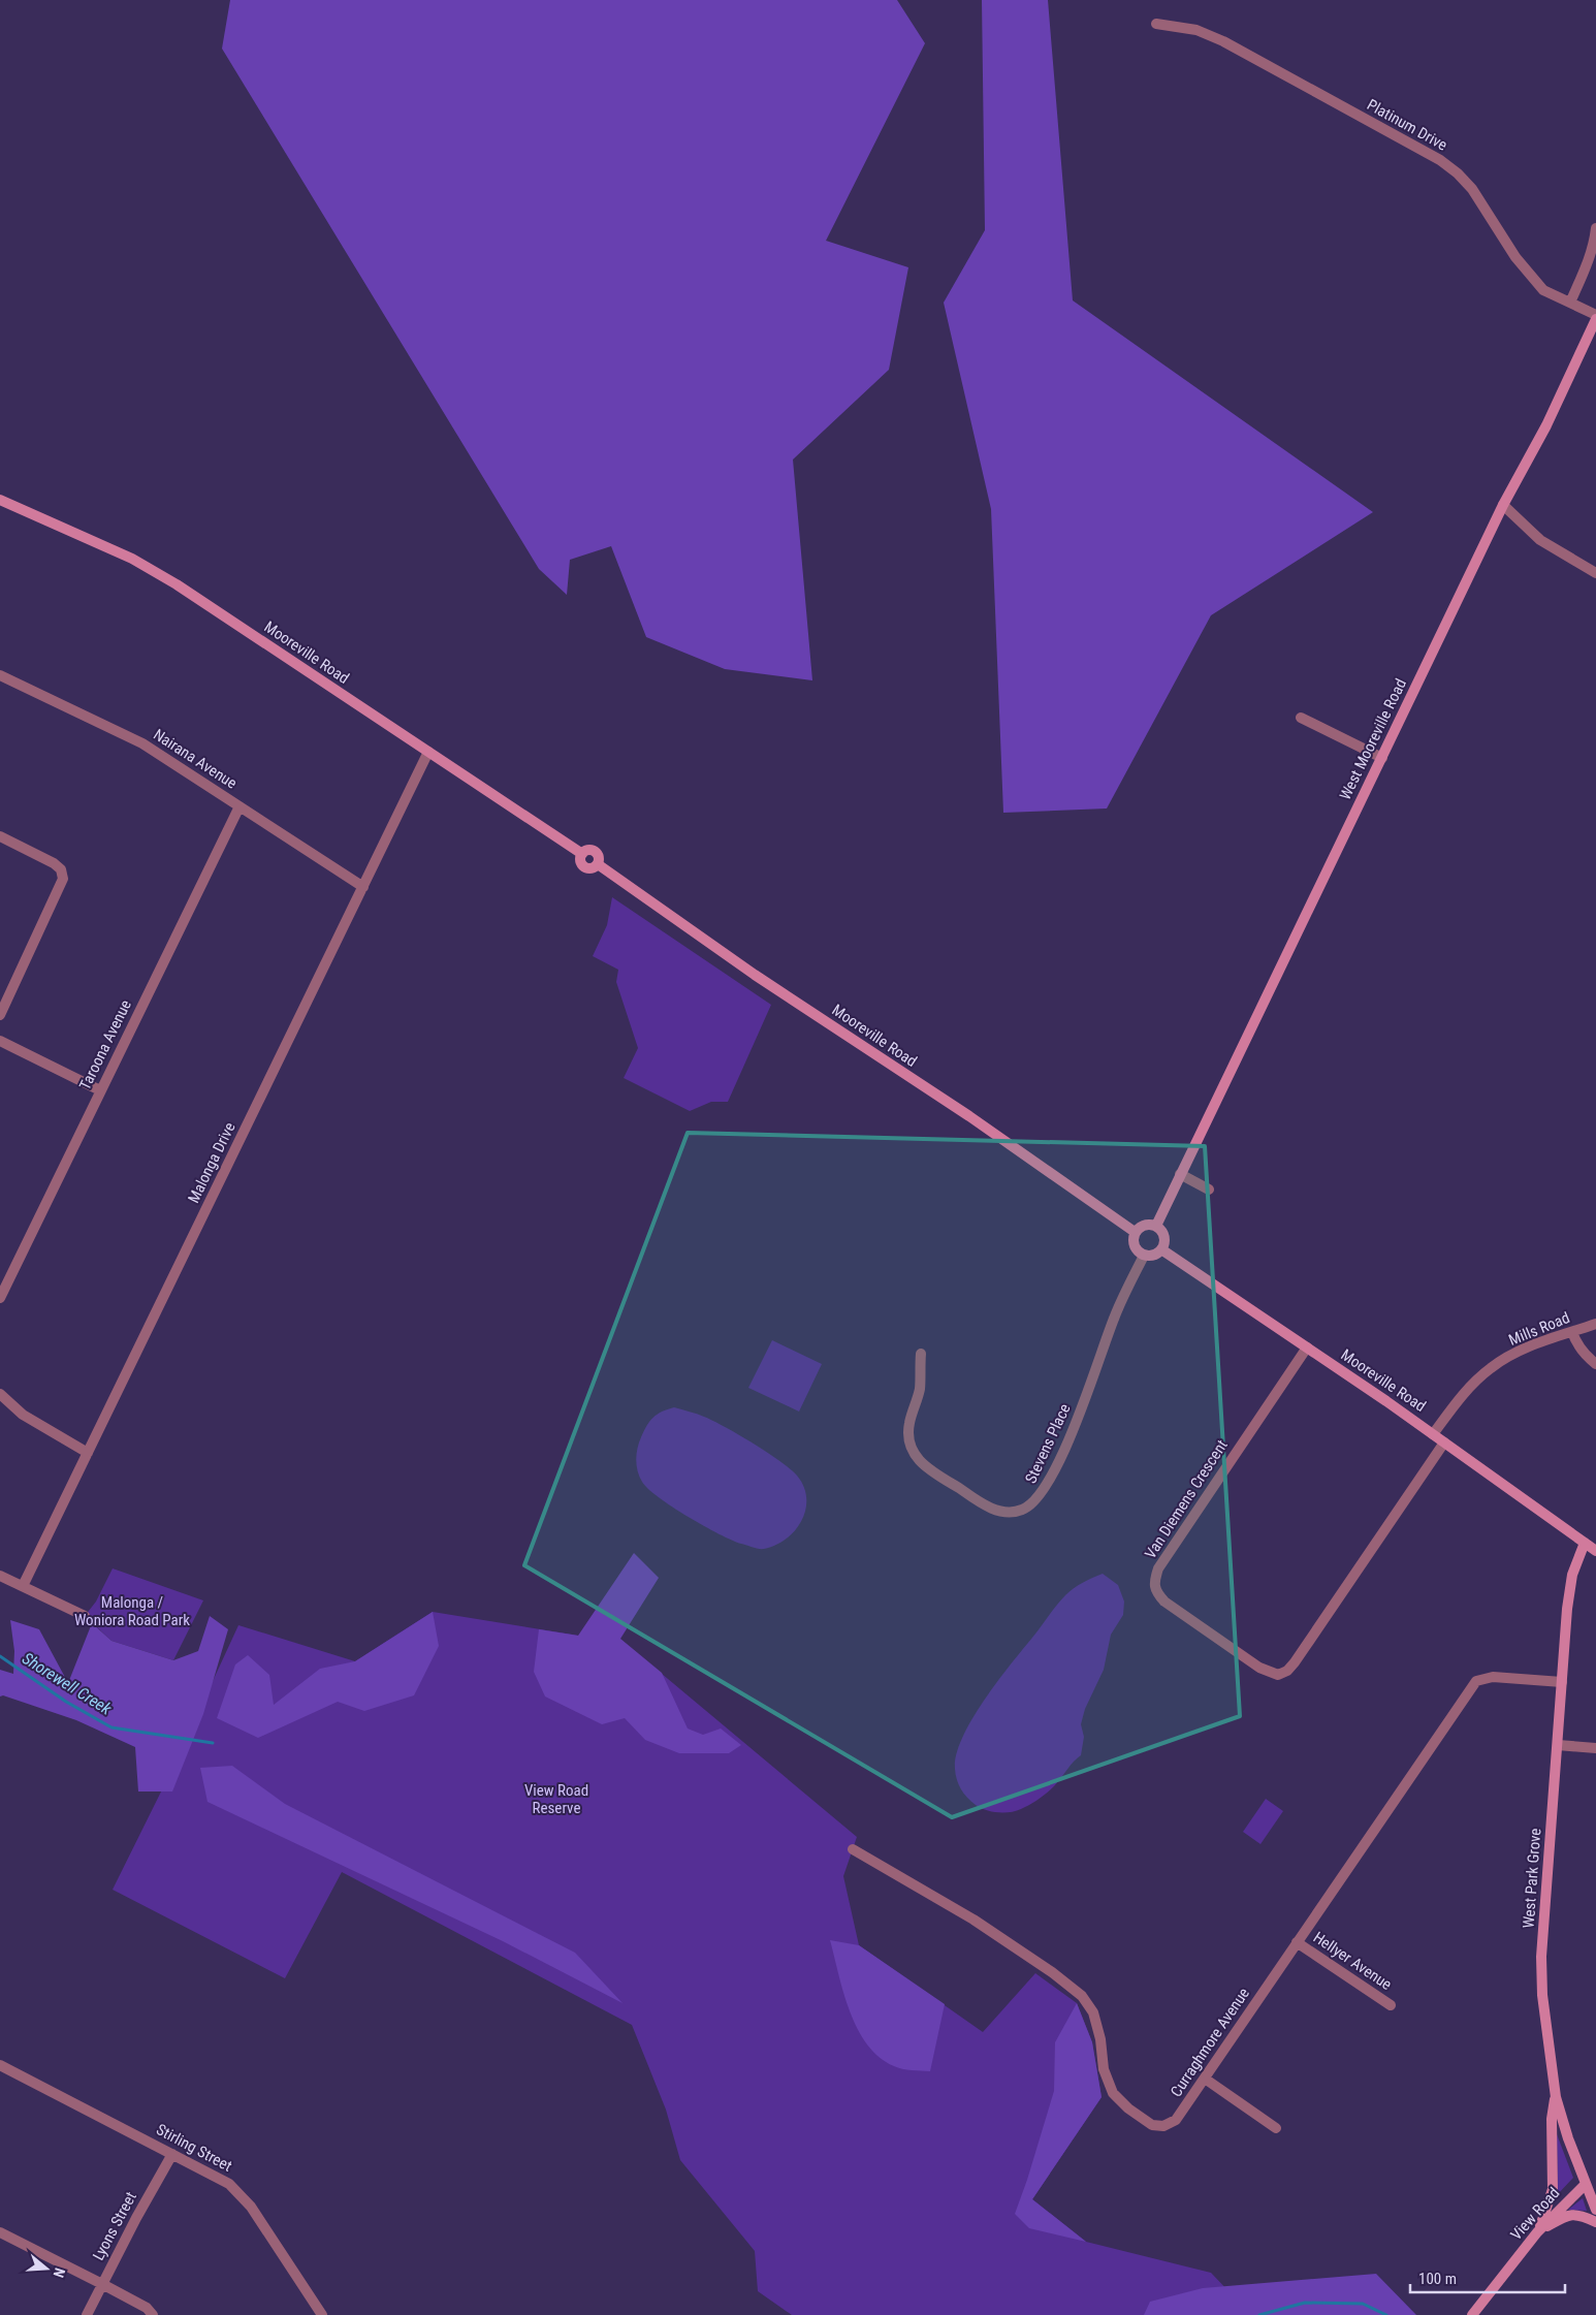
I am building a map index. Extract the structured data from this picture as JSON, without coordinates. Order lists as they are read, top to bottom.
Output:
{
  "streets": {
    "main road": [
      "Mooreville Road",
      "West Mooreville Road",
      "West Park Grove",
      "View Road"
    ],
    "street": [
      "Platinum Drive",
      "Nairana Avenue",
      "Taroona Avenue",
      "Malonga Drive",
      "Mills Road",
      "Stevens Place",
      "Van Diemens Crescent",
      "Hellyer Avenue",
      "Curraghmore Avenue",
      "Stirling Street",
      "Lyons Street"
    ]
  },
  "crossings": [
    ["Mooreville Road", "West Mooreville Road"],
    ["Mooreville Road", "Malonga Drive"],
    ["Mooreville Road", "Mills Road"],
    ["Mooreville Road", "Stevens Place"],
    ["Mooreville Road", "Van Diemens Crescent"],
    ["Mooreville Road", "West Park Grove"],
    ["West Mooreville Road", "Stevens Place"],
    ["Nairana Avenue", "Taroona Avenue"],
    ["Nairana Avenue", "Malonga Drive"],
    ["West Park Grove", "Curraghmore Avenue"],
    ["West Park Grove", "View Road"],
    ["Hellyer Avenue", "Curraghmore Avenue"],
    ["Stirling Street", "Lyons Street"]
  ],
  "water": ["Shorewell Creek"],
  "parks": ["Malonga / Woniora Road Park", "View Road Reserve"],
  "scale_bar": "100 m",
  "north": "right"
}
